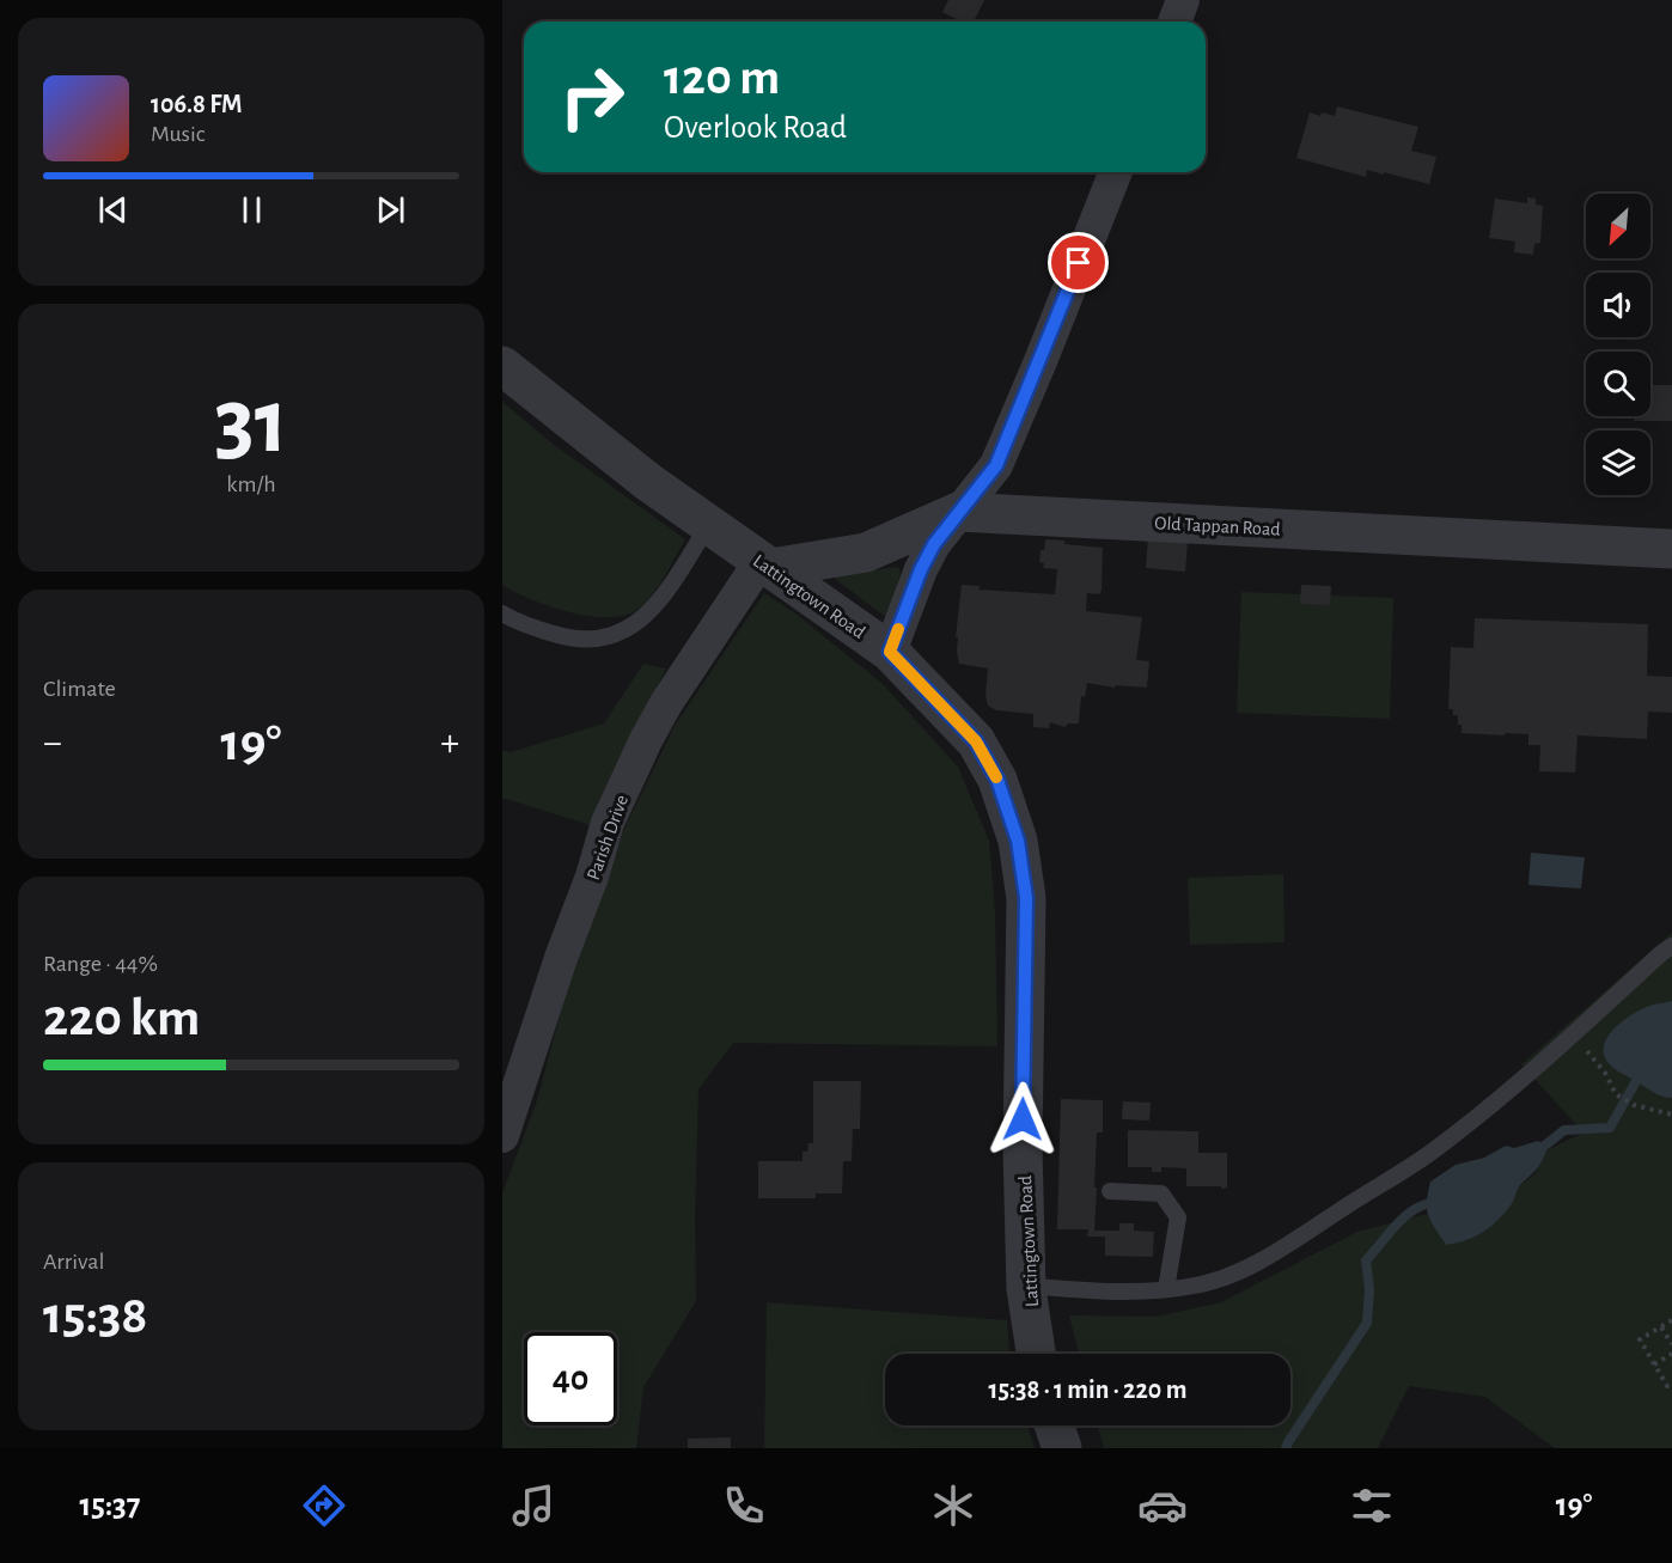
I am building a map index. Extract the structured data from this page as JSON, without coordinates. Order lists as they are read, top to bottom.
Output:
{
  "streets": {
    "street": ["Old Tappan Road", "Lattingtown Road", "Parish Drive"]
  },
  "crossings": [
    ["Old Tappan Road", "Lattingtown Road"],
    ["Old Tappan Road", "Parish Drive"],
    ["Lattingtown Road", "Parish Drive"]
  ],
  "north": "bottom left",
  "page": {
    "turn": ["120 m", "Overlook Road"],
    "song": ["106.8 FM", "Music"],
    "tile": [
      ["31", "km/h"],
      "Climate",
      ["Range · 44%", "220 km"],
      ["Arrival", "15:38"]
    ],
    "heat": ["−", "19°", "+"],
    "limit": "40",
    "trip": "15:38 · 1 min · 220 m",
    "tabs": ["15:37", "19°"]
  }
}
